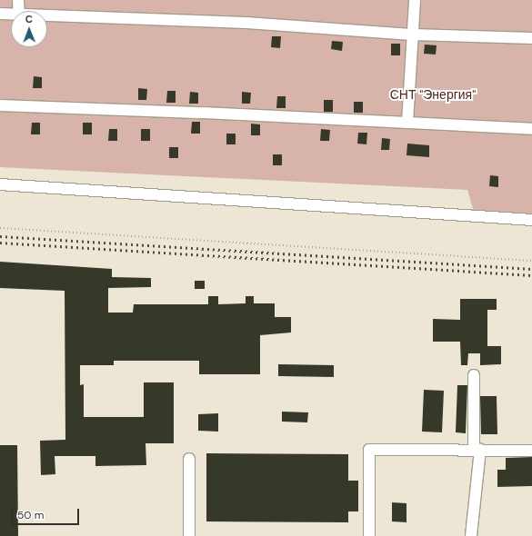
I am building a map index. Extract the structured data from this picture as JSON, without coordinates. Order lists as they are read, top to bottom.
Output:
{
  "parks": ["СНТ \"Энергия\""],
  "scale_bar": "50 m",
  "north": "top"
}
